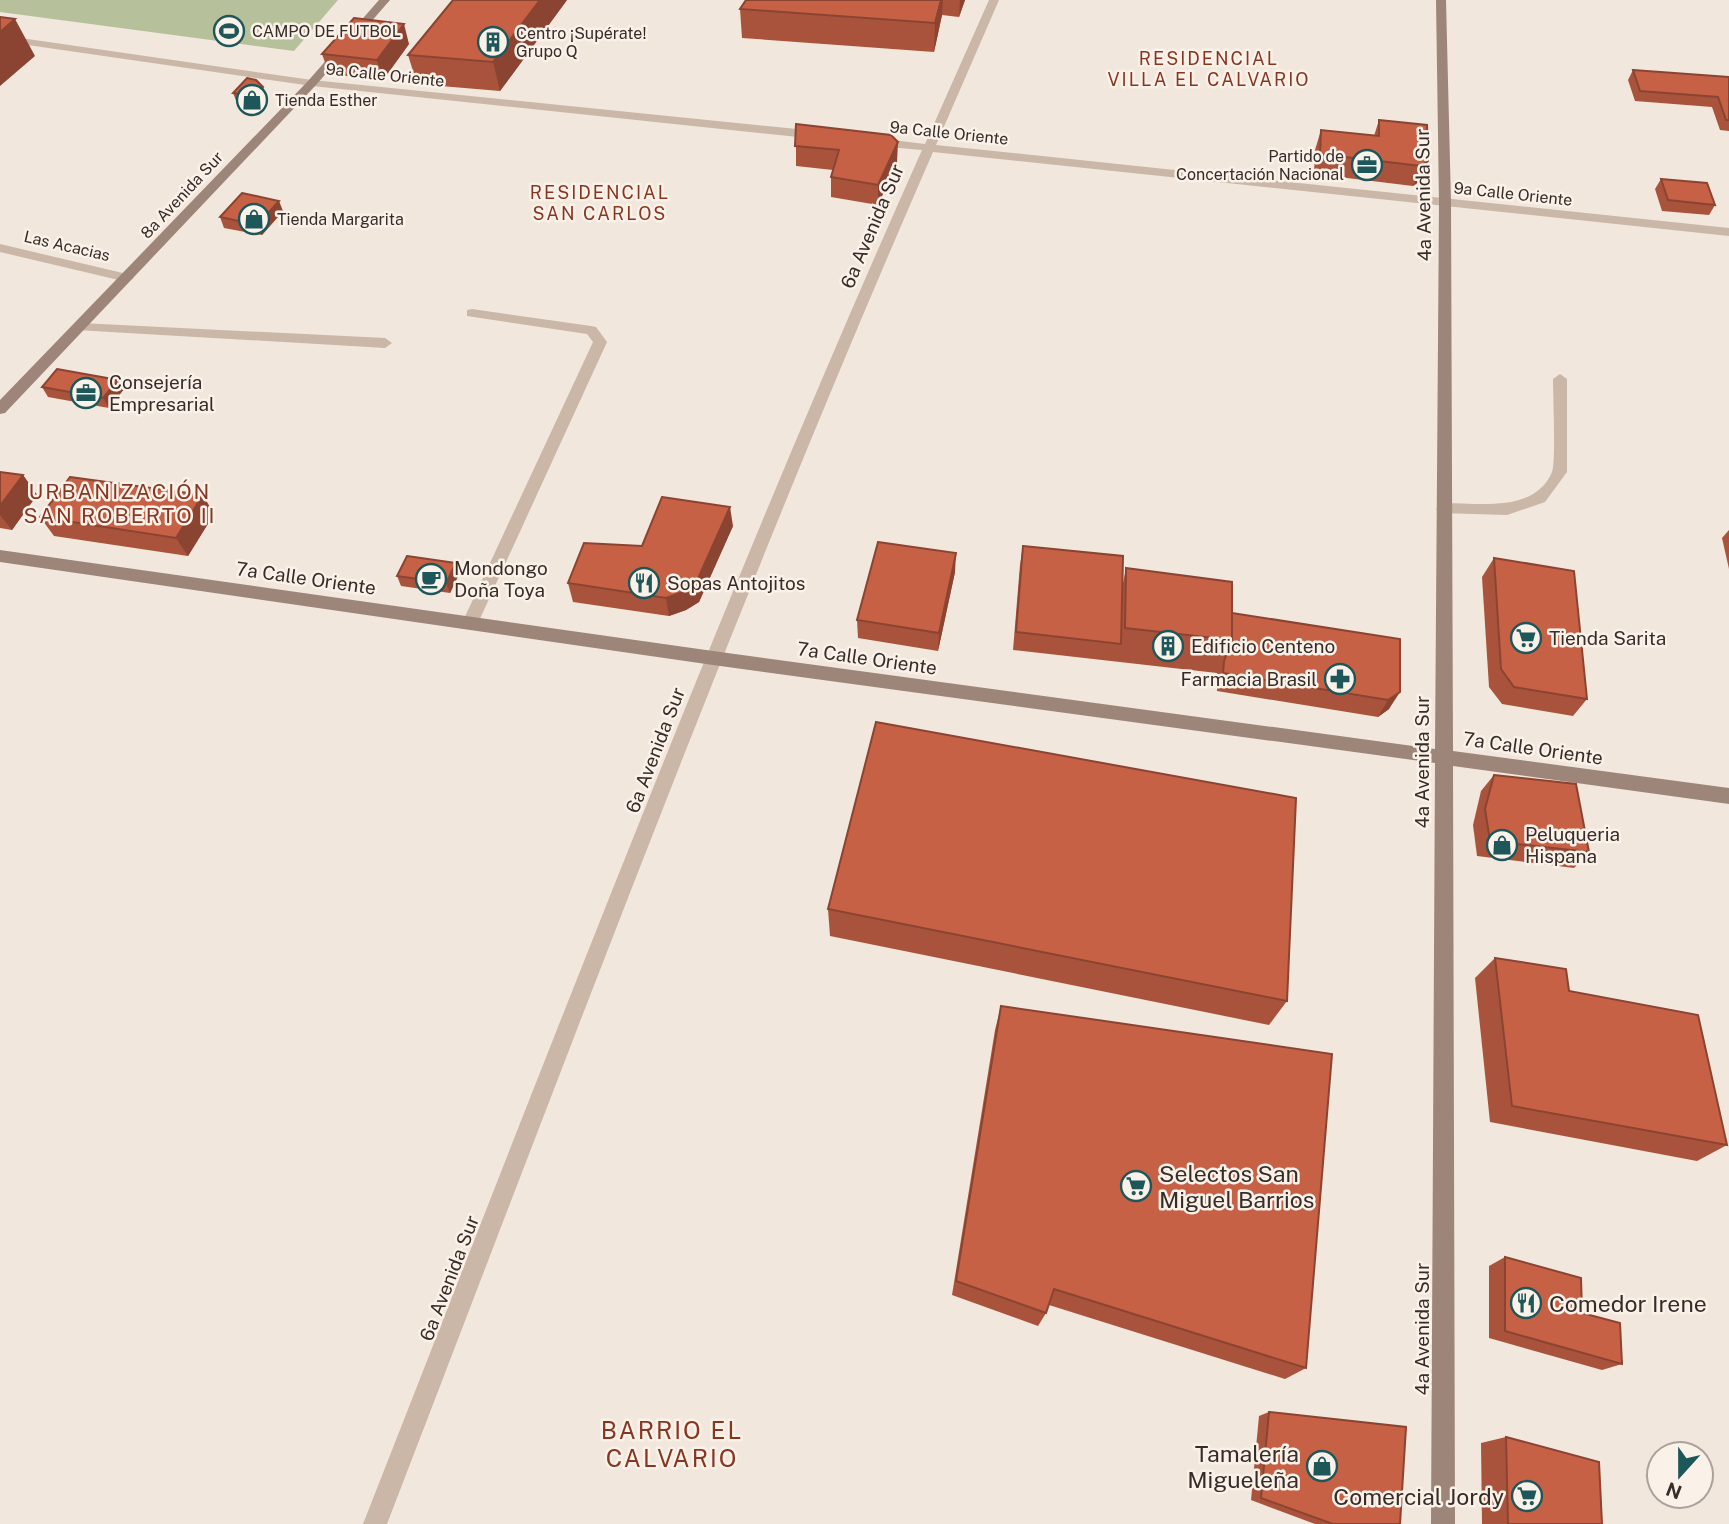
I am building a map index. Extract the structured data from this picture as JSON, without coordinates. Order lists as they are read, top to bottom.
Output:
{
  "streets": {
    "street": [
      "9a Calle Oriente",
      "8a Avenida Sur",
      "4a Avenida Sur",
      "6a Avenida Sur",
      "Las Acacias",
      "7a Calle Oriente"
    ]
  },
  "crossings": [
    ["9a Calle Oriente", "8a Avenida Sur"],
    ["9a Calle Oriente", "4a Avenida Sur"],
    ["9a Calle Oriente", "6a Avenida Sur"],
    ["8a Avenida Sur", "Las Acacias"],
    ["4a Avenida Sur", "7a Calle Oriente"],
    ["6a Avenida Sur", "7a Calle Oriente"]
  ],
  "districts": [
    "RESIDENCIAL VILLA EL CALVARIO",
    "RESIDENCIAL SAN CARLOS",
    "URBANIZACIÓN SAN ROBERTO II",
    "BARRIO EL CALVARIO"
  ],
  "places": {
    "sports": ["CAMPO DE FUTBOL"],
    "building": ["Centro ¡Supérate! Grupo Q", "Edificio Centeno"],
    "shop": [
      "Tienda Esther",
      "Tienda Margarita",
      "Peluqueria Hispana",
      "Tamalería Migueleña"
    ],
    "office": ["Partido de Concertación Nacional", "Consejería Empresarial"],
    "cafe": ["Mondongo Doña Toya"],
    "restaurant": ["Sopas Antojitos", "Comedor Irene"],
    "supermarket": ["Tienda Sarita", "Selectos San Miguel Barrios", "Comercial Jordy"],
    "pharmacy": ["Farmacia Brasil"]
  },
  "north": "bottom"
}
